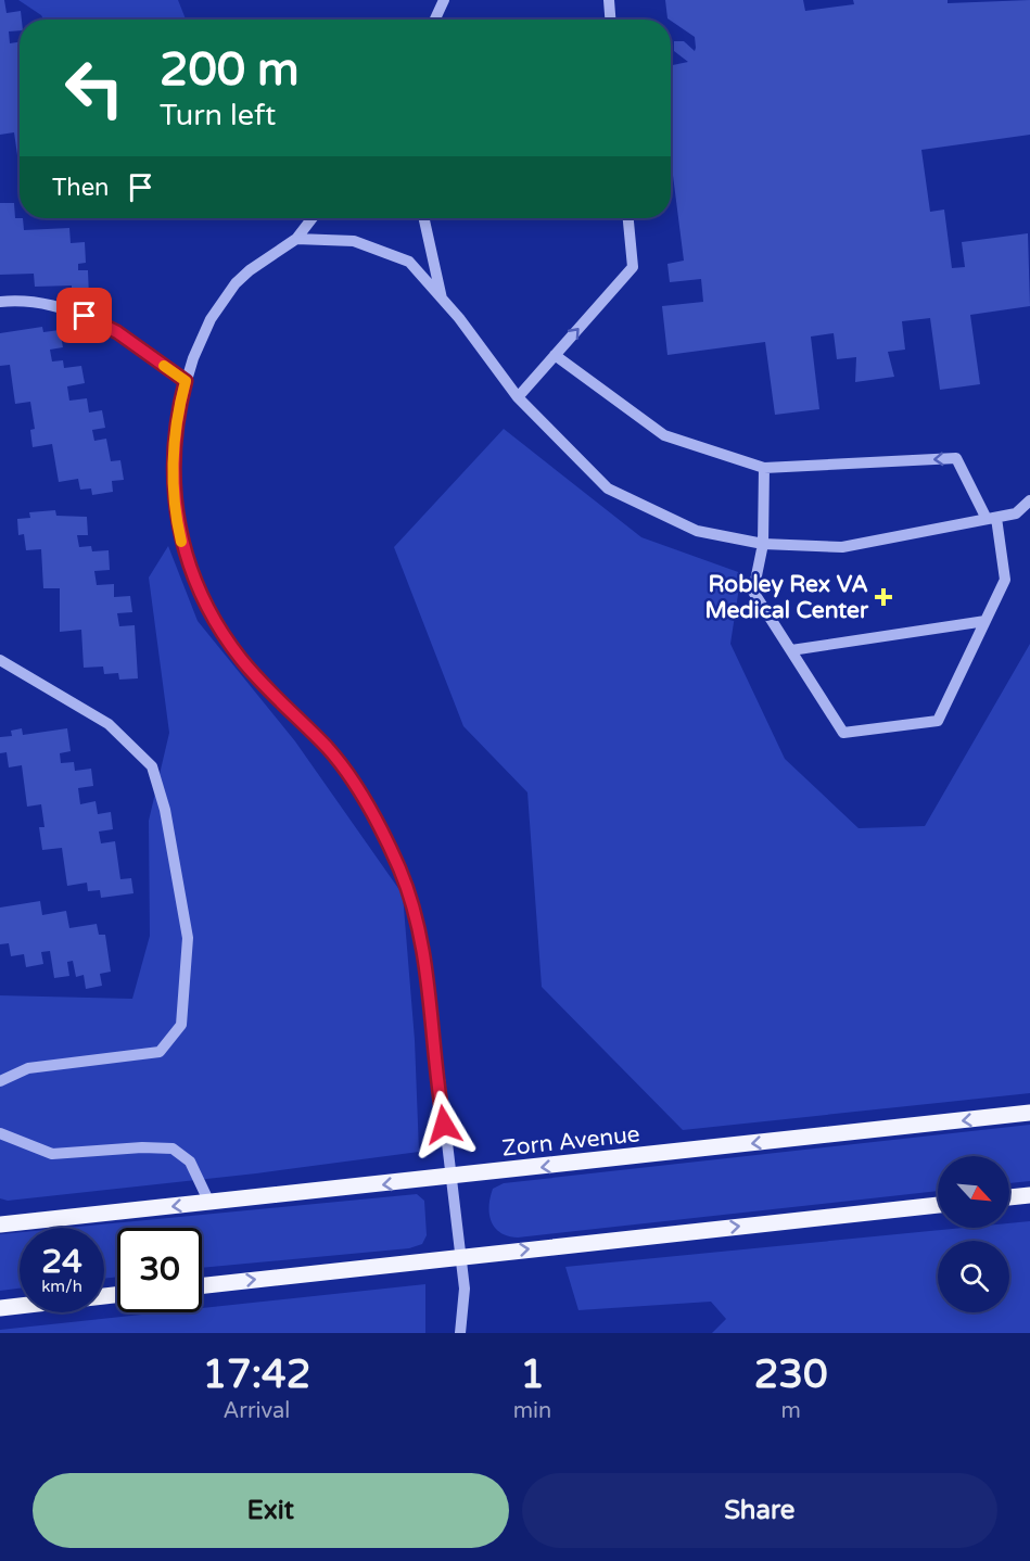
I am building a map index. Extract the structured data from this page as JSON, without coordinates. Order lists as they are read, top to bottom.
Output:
{
  "streets": {
    "main road": ["Zorn Avenue"]
  },
  "places": {
    "health": ["Robley Rex VA Medical Center"]
  },
  "north": "bottom right",
  "page": {
    "turn": ["200 m", "Turn left"],
    "then": "Then",
    "speed": "24 km/h",
    "limit": "30",
    "eta": [
      "17:42",
      "Arrival",
      "1",
      "min",
      "230",
      "m"
    ],
    "buttons": ["Exit", "Share"]
  }
}
